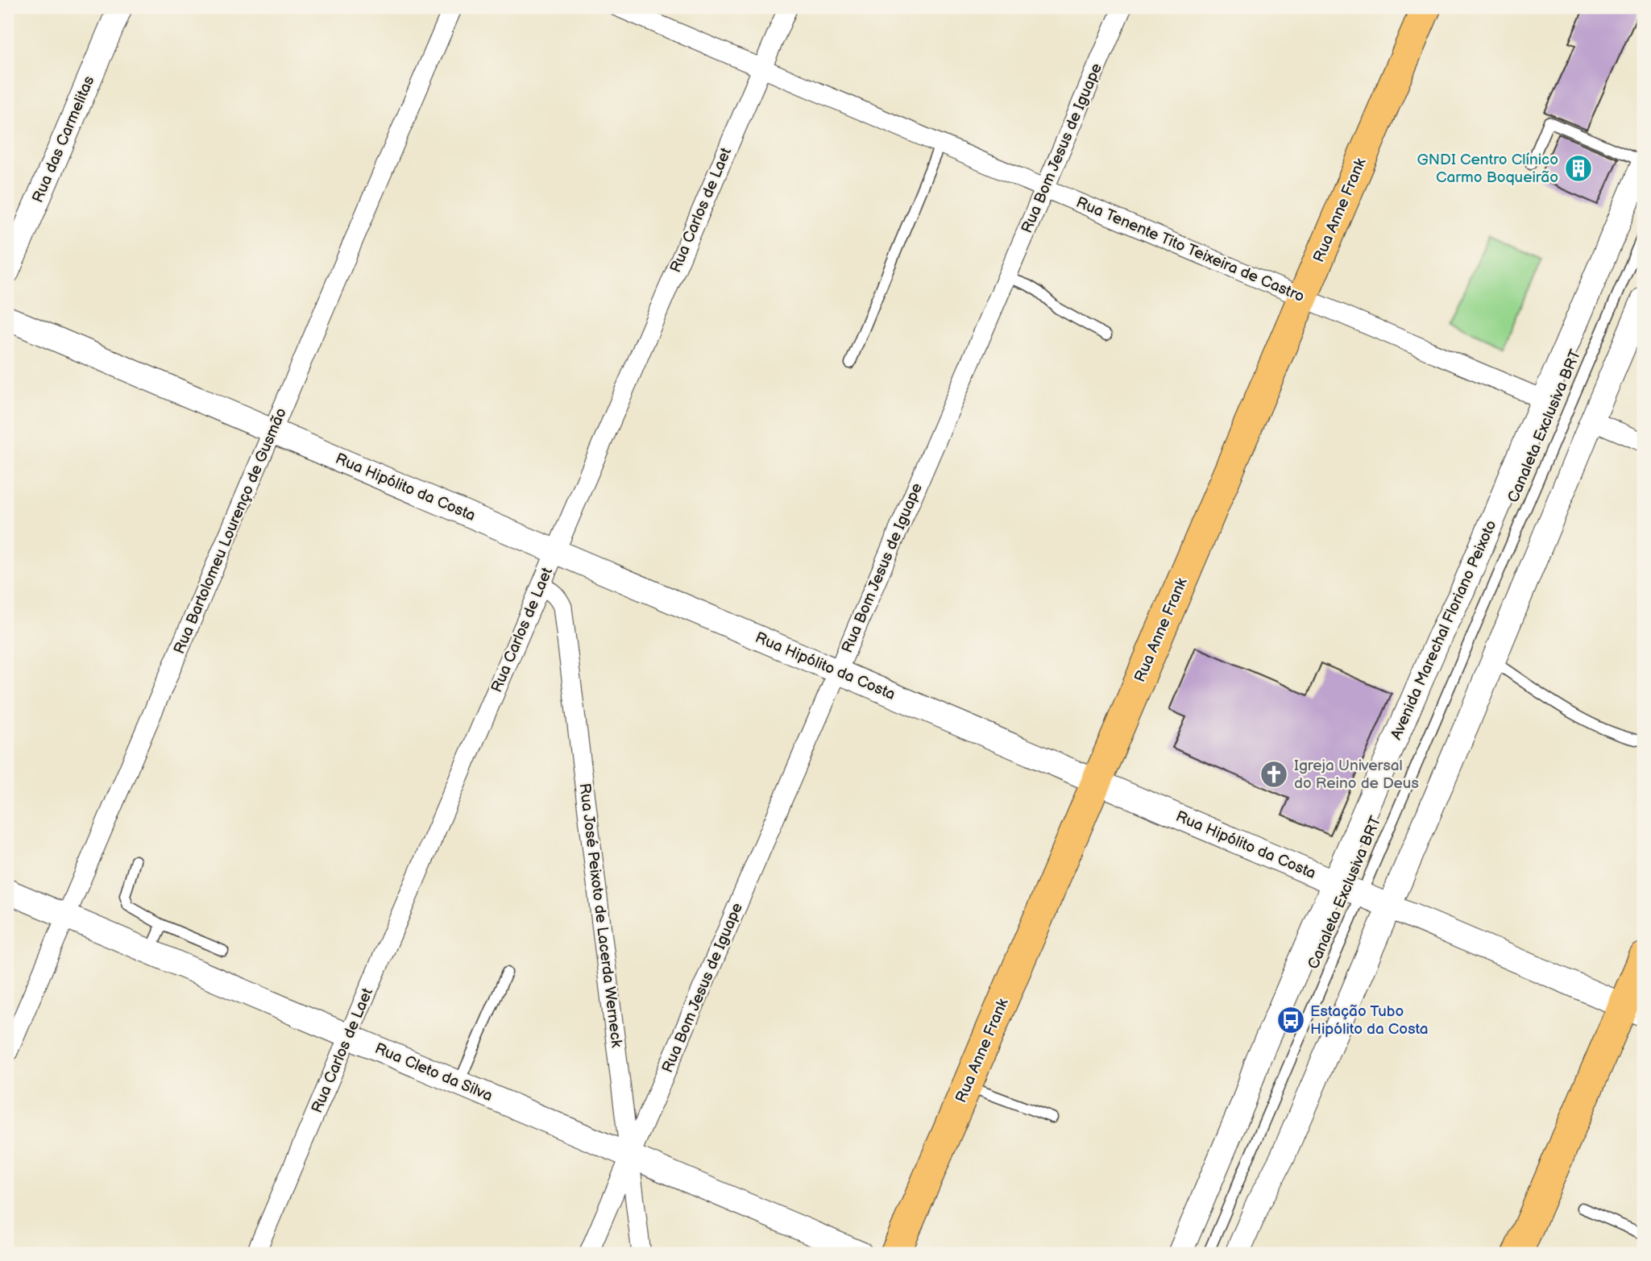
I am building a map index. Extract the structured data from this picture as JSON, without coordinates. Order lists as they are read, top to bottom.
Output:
{
  "streets": {
    "main road": ["Rua Anne Frank"],
    "street": [
      "Rua das Carmelitas",
      "Rua Bom Jesus de Iguape",
      "Rua Carlos de Laet",
      "Rua Tenente Tito Teixeira de Castro",
      "Rua Hipólito da Costa",
      "Rua Bartolomeu Lourenço de Gusmão",
      "Avenida Marechal Floriano Peixoto",
      "Rua José Peixoto de Lacerda Werneck",
      "Rua Cleto da Silva"
    ],
    "lane": ["Canaleta Exclusiva BRT"]
  },
  "crossings": [
    ["Rua Bom Jesus de Iguape", "Rua Tenente Tito Teixeira de Castro"],
    ["Rua Bom Jesus de Iguape", "Rua Hipólito da Costa"],
    ["Rua Bom Jesus de Iguape", "Rua José Peixoto de Lacerda Werneck"],
    ["Rua Bom Jesus de Iguape", "Rua Cleto da Silva"],
    ["Rua Carlos de Laet", "Rua Tenente Tito Teixeira de Castro"],
    ["Rua Carlos de Laet", "Rua Hipólito da Costa"],
    ["Rua Carlos de Laet", "Rua José Peixoto de Lacerda Werneck"],
    ["Rua Carlos de Laet", "Rua Cleto da Silva"],
    ["Rua Anne Frank", "Rua Tenente Tito Teixeira de Castro"],
    ["Rua Anne Frank", "Rua Hipólito da Costa"],
    ["Rua Tenente Tito Teixeira de Castro", "Avenida Marechal Floriano Peixoto"],
    ["Canaleta Exclusiva BRT", "Rua Hipólito da Costa"],
    ["Rua Hipólito da Costa", "Rua Bartolomeu Lourenço de Gusmão"],
    ["Rua Hipólito da Costa", "Avenida Marechal Floriano Peixoto"],
    ["Rua Bartolomeu Lourenço de Gusmão", "Rua Cleto da Silva"],
    ["Rua José Peixoto de Lacerda Werneck", "Rua Cleto da Silva"]
  ],
  "places": {
    "building": ["GNDI Centro Clínico Carmo Boqueirão"],
    "church": ["Igreja Universal do Reino de Deus"],
    "bus stop": ["Estação Tubo Hipólito da Costa"]
  }
}
